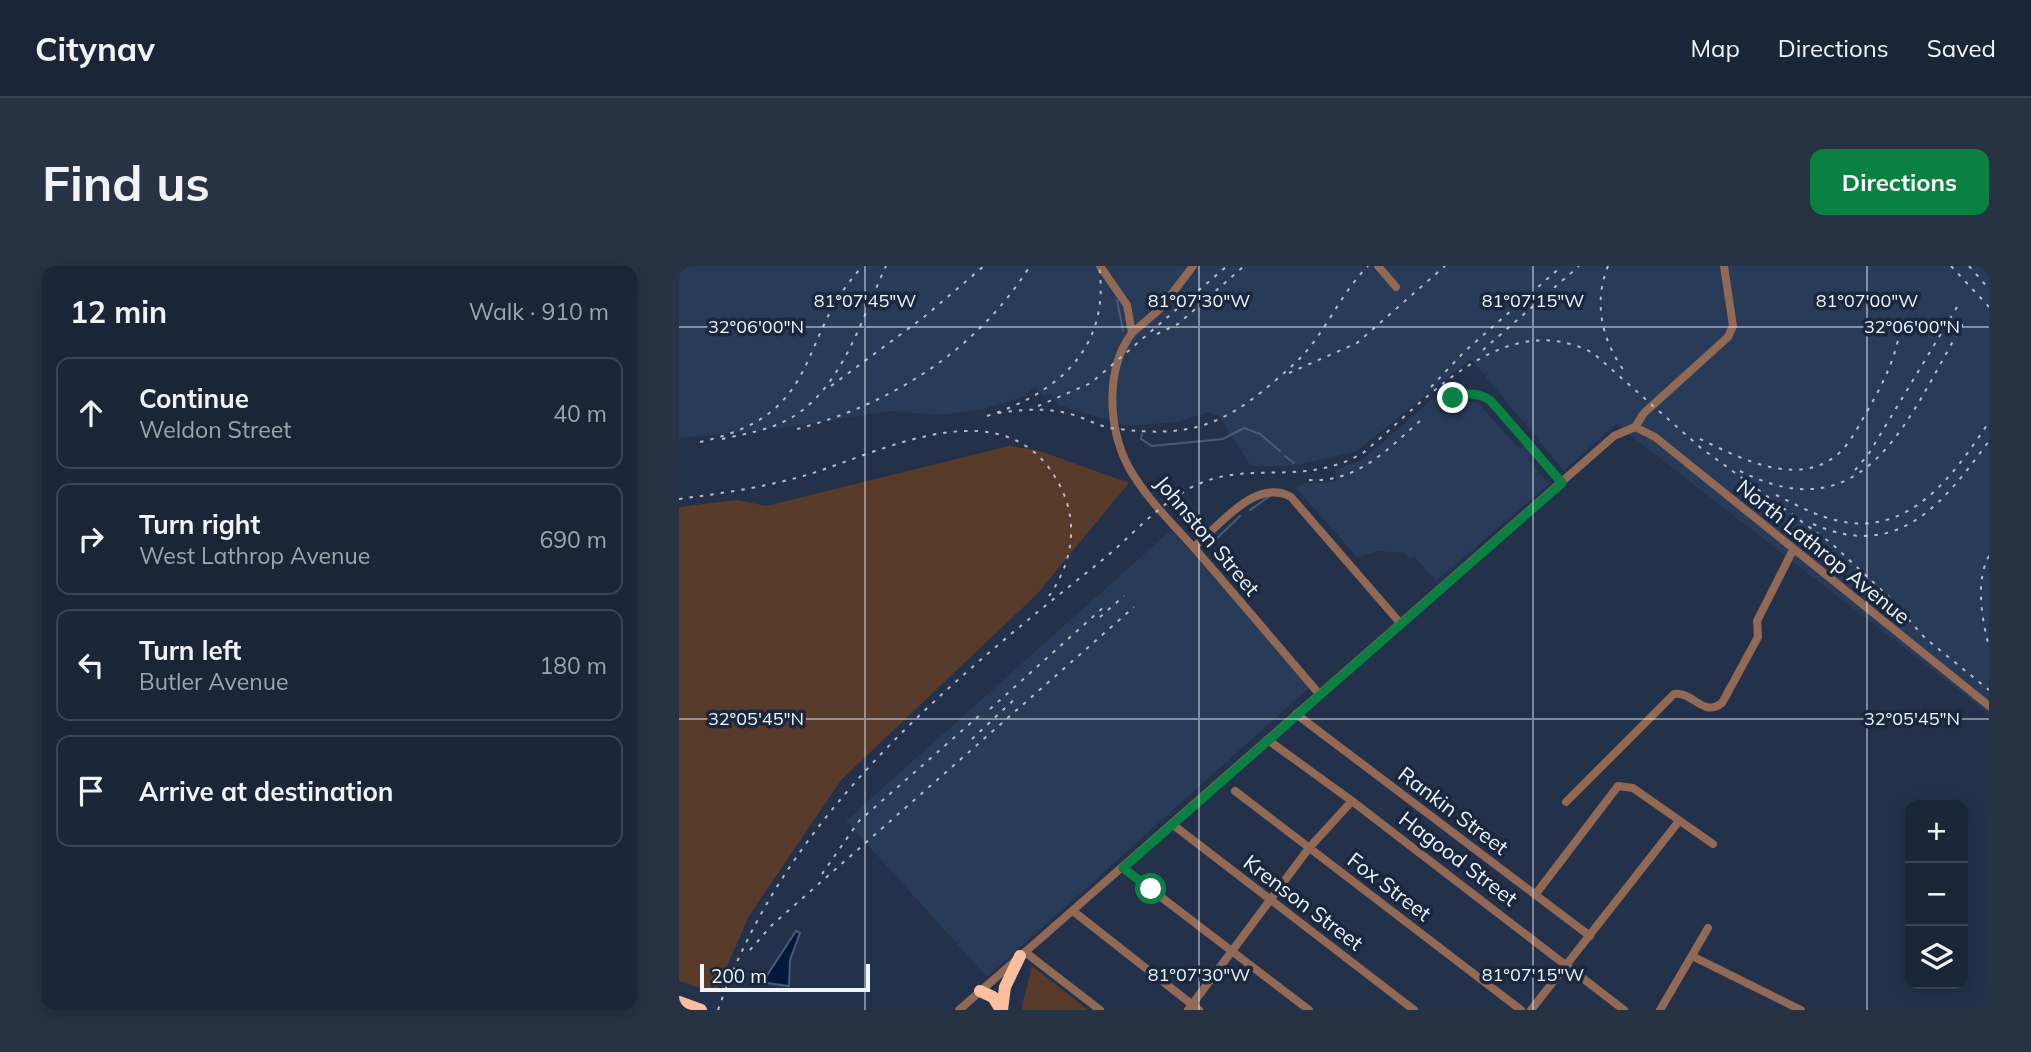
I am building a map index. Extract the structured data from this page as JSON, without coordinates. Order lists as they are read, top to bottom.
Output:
{
  "streets": {
    "street": [
      "Johnston Street",
      "North Lathrop Avenue",
      "Rankin Street",
      "Hagood Street",
      "Fox Street",
      "Krenson Street"
    ]
  },
  "scale_bar": "200 m",
  "page": {
    "header": "Citynav",
    "nav": ["Map", "Directions", "Saved"],
    "buttons": "Directions",
    "title": "Find us",
    "heading": ["12 min", "Walk · 910 m"],
    "list": [
      ["Continue", "Weldon Street", "40 m"],
      ["Turn right", "West Lathrop Avenue", "690 m"],
      ["Turn left", "Butler Avenue", "180 m"],
      "Arrive at destination"
    ],
    "map_buttons": ["+", "−"],
    "scale": "200 m"
  },
  "coordinates": [
    "81°07'45\"W",
    "81°07'30\"W",
    "81°07'15\"W",
    "81°07'00\"W",
    "32°06'00\"N",
    "32°05'45\"N"
  ]
}
